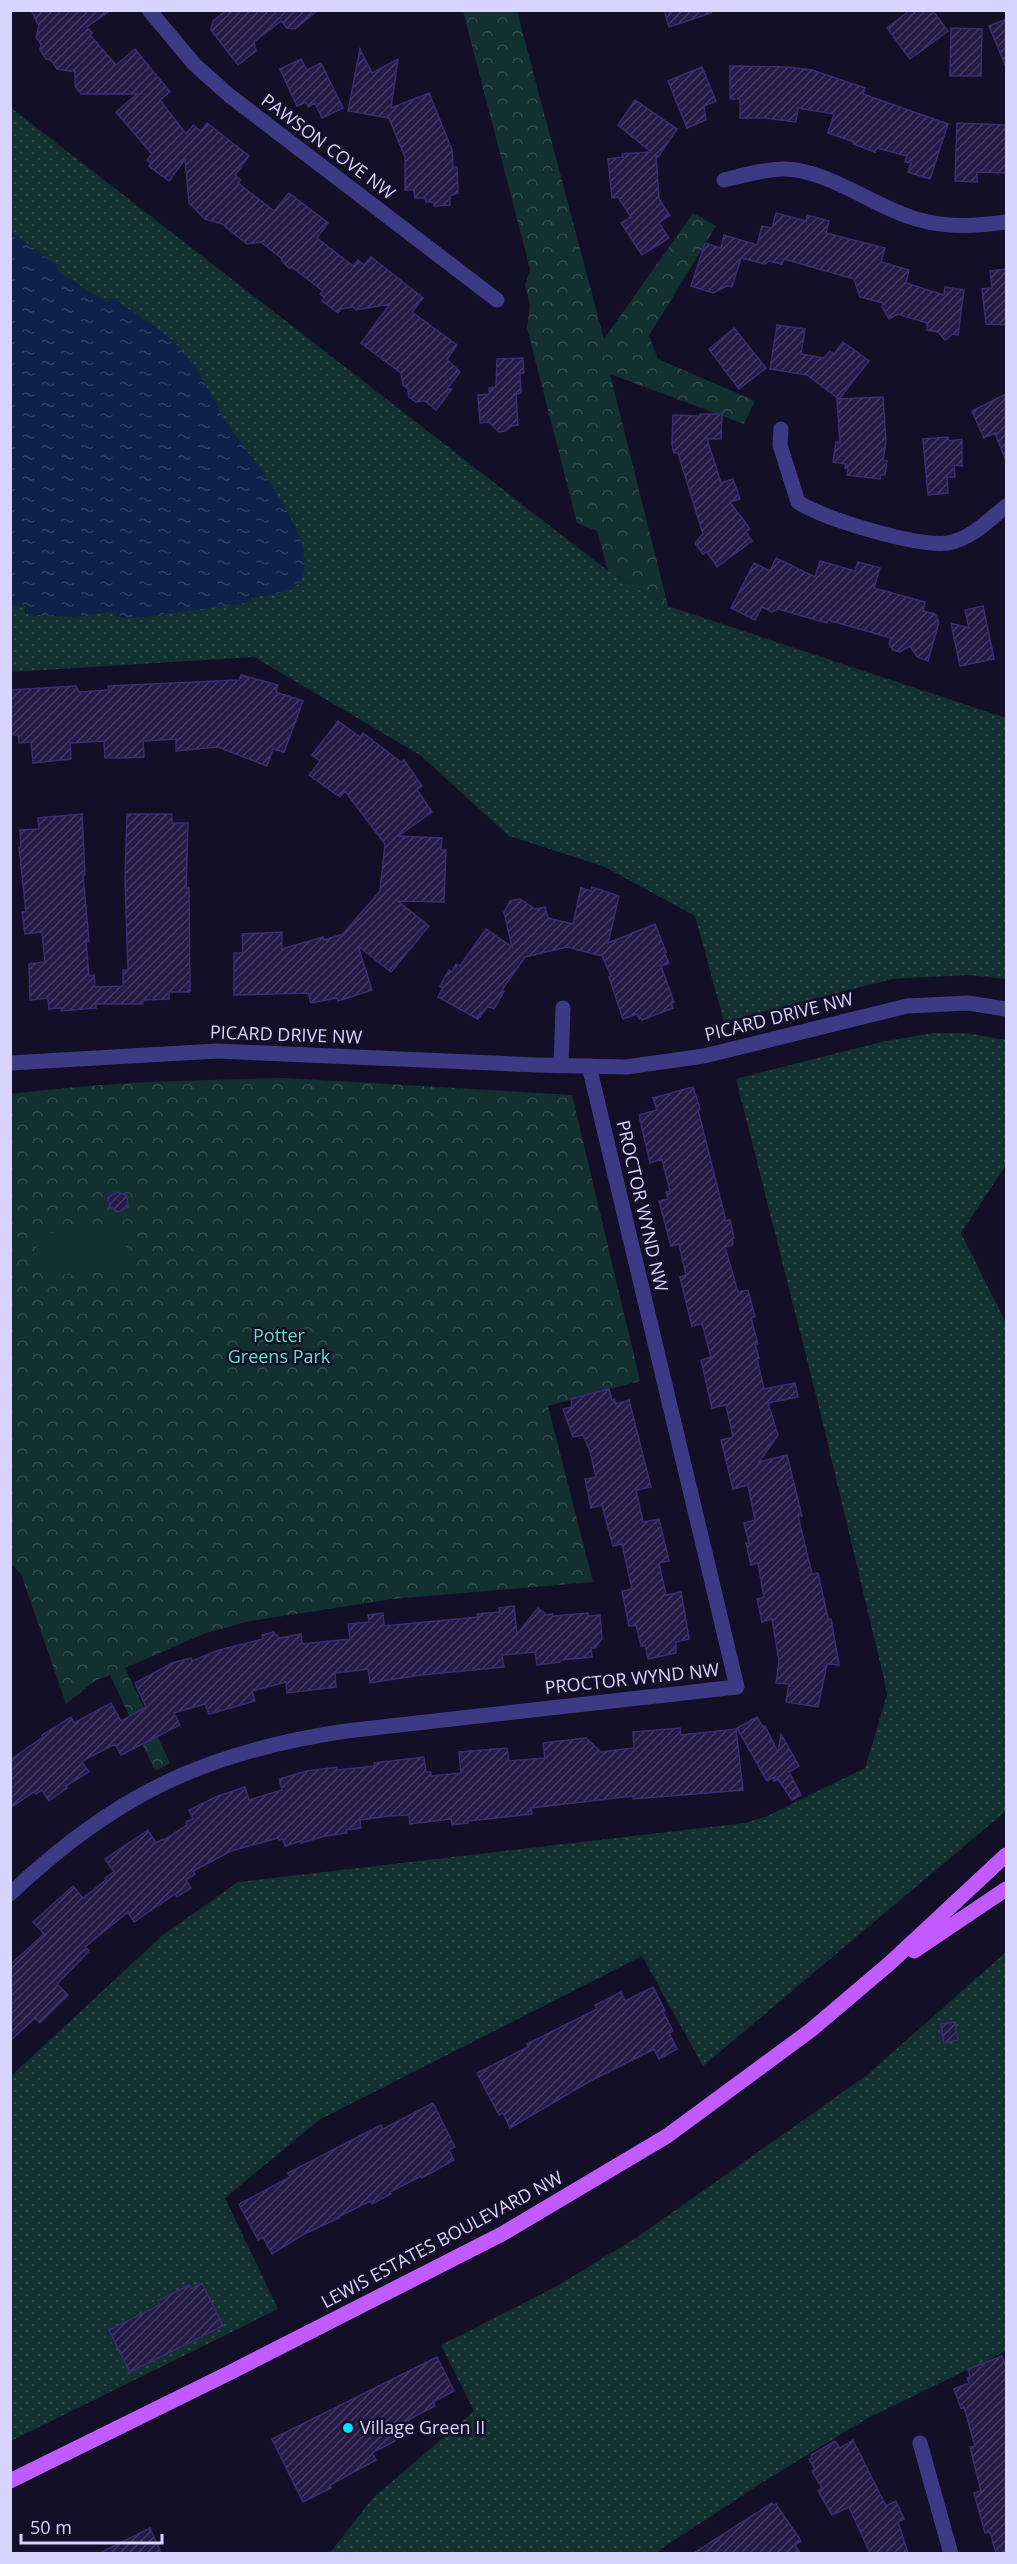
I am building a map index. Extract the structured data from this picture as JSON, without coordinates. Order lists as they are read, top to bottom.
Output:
{
  "streets": {
    "main road": ["LEWIS ESTATES BOULEVARD NW"],
    "street": ["PAWSON COVE NW", "PICARD DRIVE NW", "PROCTOR WYND NW"]
  },
  "crossings": [
    ["PICARD DRIVE NW", "PROCTOR WYND NW"]
  ],
  "parks": ["Potter Greens Park"],
  "places": ["Village Green II"],
  "scale_bar": "50 m"
}
